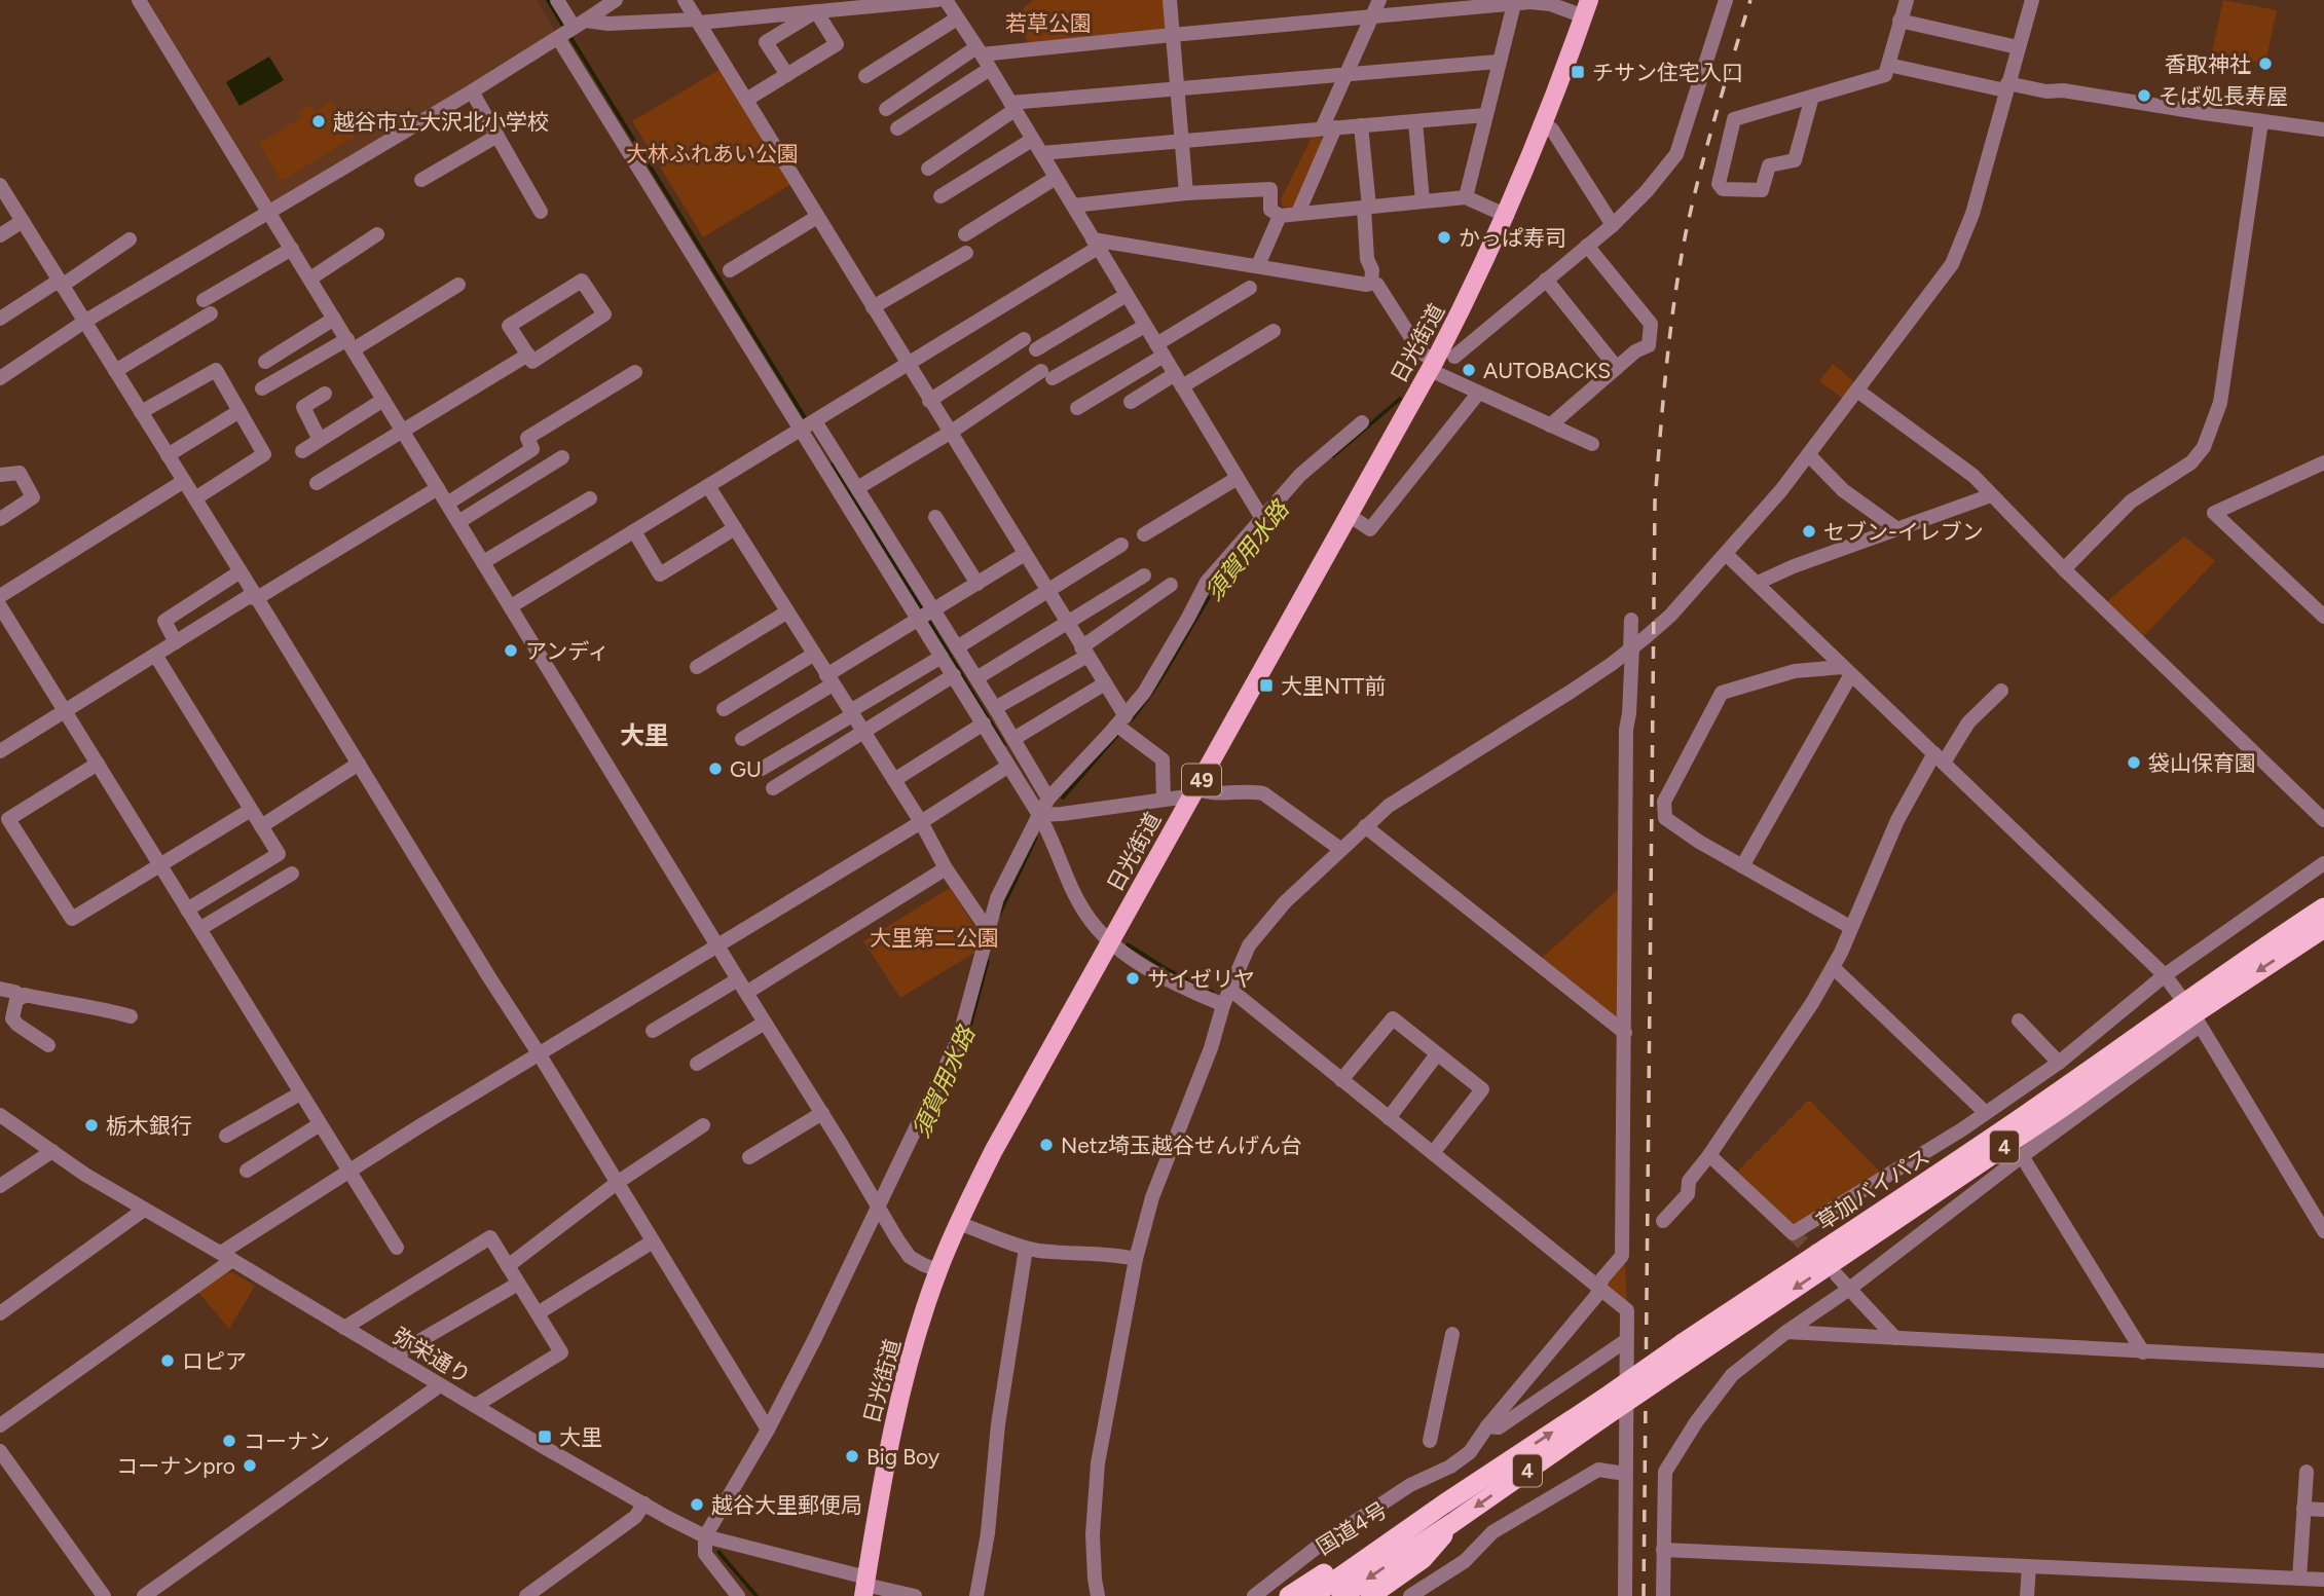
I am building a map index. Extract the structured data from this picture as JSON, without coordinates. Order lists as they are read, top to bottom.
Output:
{
  "streets": {
    "highway": ["4", "草加バイパス", "国道4号"],
    "main road": ["日光街道", "49"],
    "street": ["弥栄通り"]
  },
  "crossings": [
    ["日光街道", "弥栄通り"],
    ["4", "草加バイパス"],
    ["4", "国道4号"],
    ["草加バイパス", "国道4号"]
  ],
  "districts": ["大里"],
  "water": ["須賀用水路"],
  "parks": ["若草公園", "大林ふれあい公園", "大里第二公園"],
  "places": {
    "other": [
      "香取神社",
      "そば処長寿屋",
      "越谷市立大沢北小学校",
      "かっぱ寿司",
      "AUTOBACKS",
      "セブン-イレブン",
      "アンディ",
      "袋山保育園",
      "GU",
      "サイゼリヤ",
      "栃木銀行",
      "Netz埼玉越谷せんげん台",
      "ロピア",
      "コーナン",
      "Big Boy",
      "コーナンpro",
      "越谷大里郵便局"
    ],
    "transit": ["チサン住宅入口", "大里NTT前", "大里"]
  }
}
